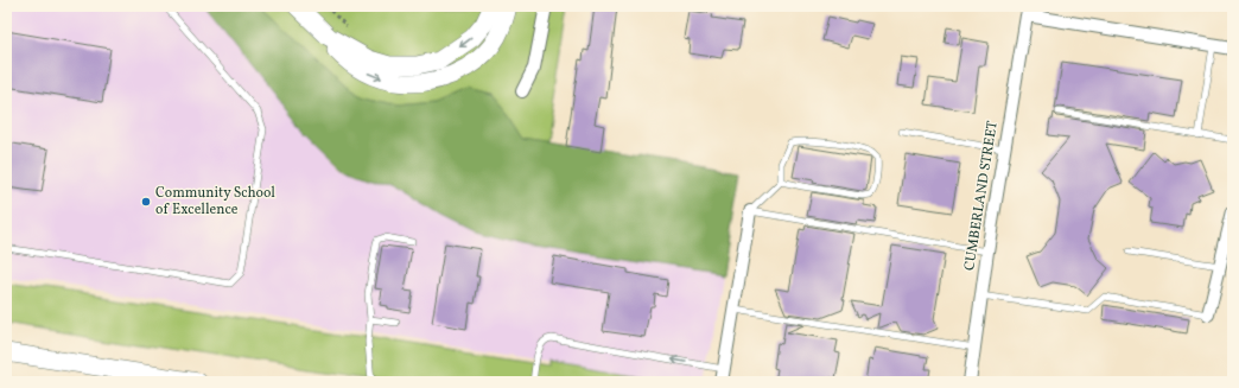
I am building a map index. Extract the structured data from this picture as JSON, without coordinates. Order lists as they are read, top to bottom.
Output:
{
  "streets": {
    "street": ["CUMBERLAND STREET"]
  },
  "places": ["Community School of Excellence"]
}
